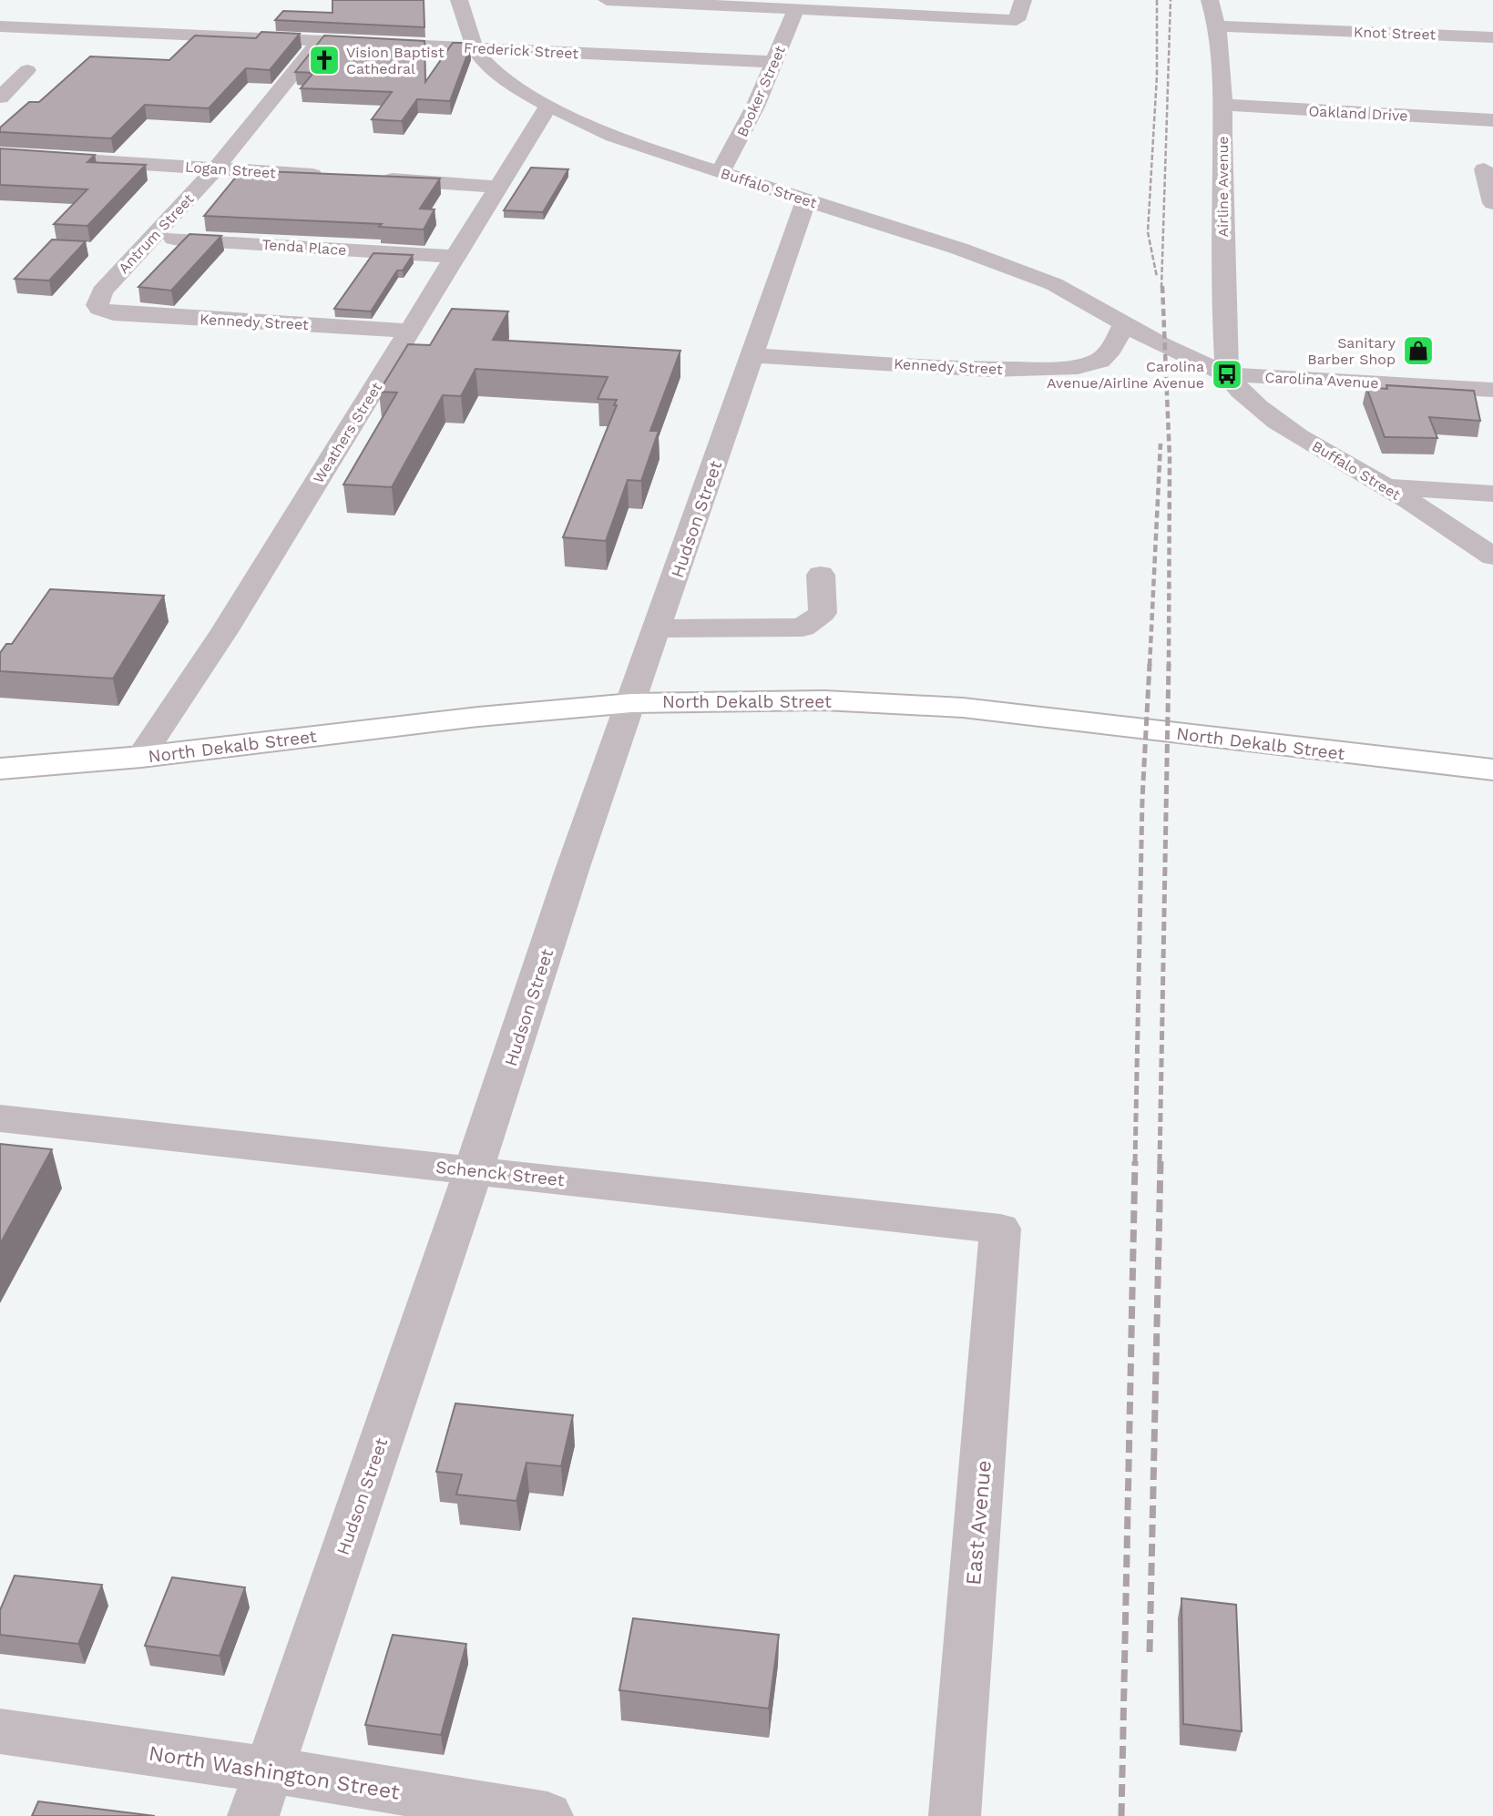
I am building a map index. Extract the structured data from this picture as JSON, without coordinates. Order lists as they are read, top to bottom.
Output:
{
  "streets": {
    "main road": ["North Dekalb Street"],
    "street": [
      "Knot Street",
      "Frederick Street",
      "Booker Street",
      "Oakland Drive",
      "Logan Street",
      "Airline Avenue",
      "Buffalo Street",
      "Antrum Street",
      "Tenda Place",
      "Kennedy Street",
      "Carolina Avenue",
      "Weathers Street",
      "Hudson Street",
      "Schenck Street",
      "East Avenue",
      "North Washington Street"
    ]
  },
  "crossings": [
    ["Knot Street", "Airline Avenue"],
    ["Frederick Street", "Booker Street"],
    ["Frederick Street", "Buffalo Street"],
    ["Frederick Street", "Antrum Street"],
    ["Booker Street", "Buffalo Street"],
    ["Oakland Drive", "Airline Avenue"],
    ["Logan Street", "Antrum Street"],
    ["Airline Avenue", "Buffalo Street"],
    ["Airline Avenue", "Carolina Avenue"],
    ["Buffalo Street", "Kennedy Street"],
    ["Buffalo Street", "Carolina Avenue"],
    ["Buffalo Street", "Weathers Street"],
    ["Buffalo Street", "Hudson Street"],
    ["Antrum Street", "Tenda Place"],
    ["Antrum Street", "Kennedy Street"],
    ["Tenda Place", "Weathers Street"],
    ["Kennedy Street", "Carolina Avenue"],
    ["Kennedy Street", "Weathers Street"],
    ["Kennedy Street", "Hudson Street"],
    ["Weathers Street", "North Dekalb Street"],
    ["Hudson Street", "North Dekalb Street"],
    ["Hudson Street", "Schenck Street"],
    ["Hudson Street", "North Washington Street"],
    ["Schenck Street", "East Avenue"]
  ],
  "places": {
    "church": ["Vision Baptist Cathedral"],
    "shop": ["Sanitary Barber Shop"],
    "bus stop": ["Carolina Avenue/Airline Avenue"]
  }
}
